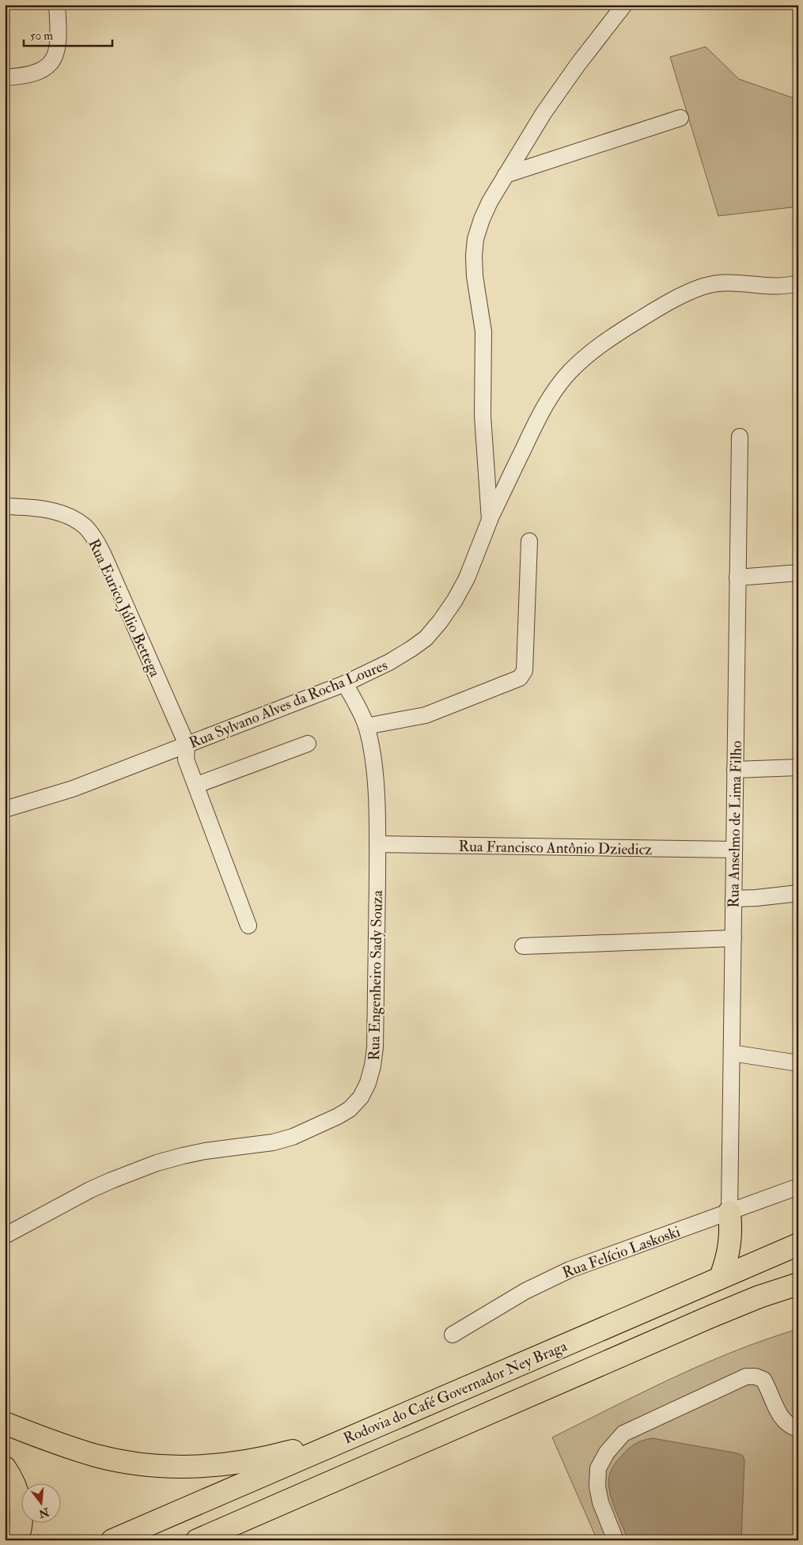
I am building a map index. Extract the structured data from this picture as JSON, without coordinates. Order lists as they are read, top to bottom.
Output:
{
  "streets": {
    "highway": ["Rodovia do Café Governador Ney Braga"],
    "street": [
      "Rua Eurico Júlio Bettega",
      "Rua Sylvano Alves da Rocha Loures",
      "Rua Anselmo de Lima Filho",
      "Rua Francisco Antônio Dziedicz",
      "Rua Engenheiro Sady Souza",
      "Rua Felício Laskoski"
    ]
  },
  "crossings": [
    ["Rua Eurico Júlio Bettega", "Rua Sylvano Alves da Rocha Loures"],
    ["Rua Sylvano Alves da Rocha Loures", "Rua Engenheiro Sady Souza"],
    ["Rua Anselmo de Lima Filho", "Rua Francisco Antônio Dziedicz"],
    ["Rua Anselmo de Lima Filho", "Rua Felício Laskoski"],
    ["Rua Francisco Antônio Dziedicz", "Rua Engenheiro Sady Souza"]
  ],
  "scale_bar": "50 m",
  "north": "bottom"
}
